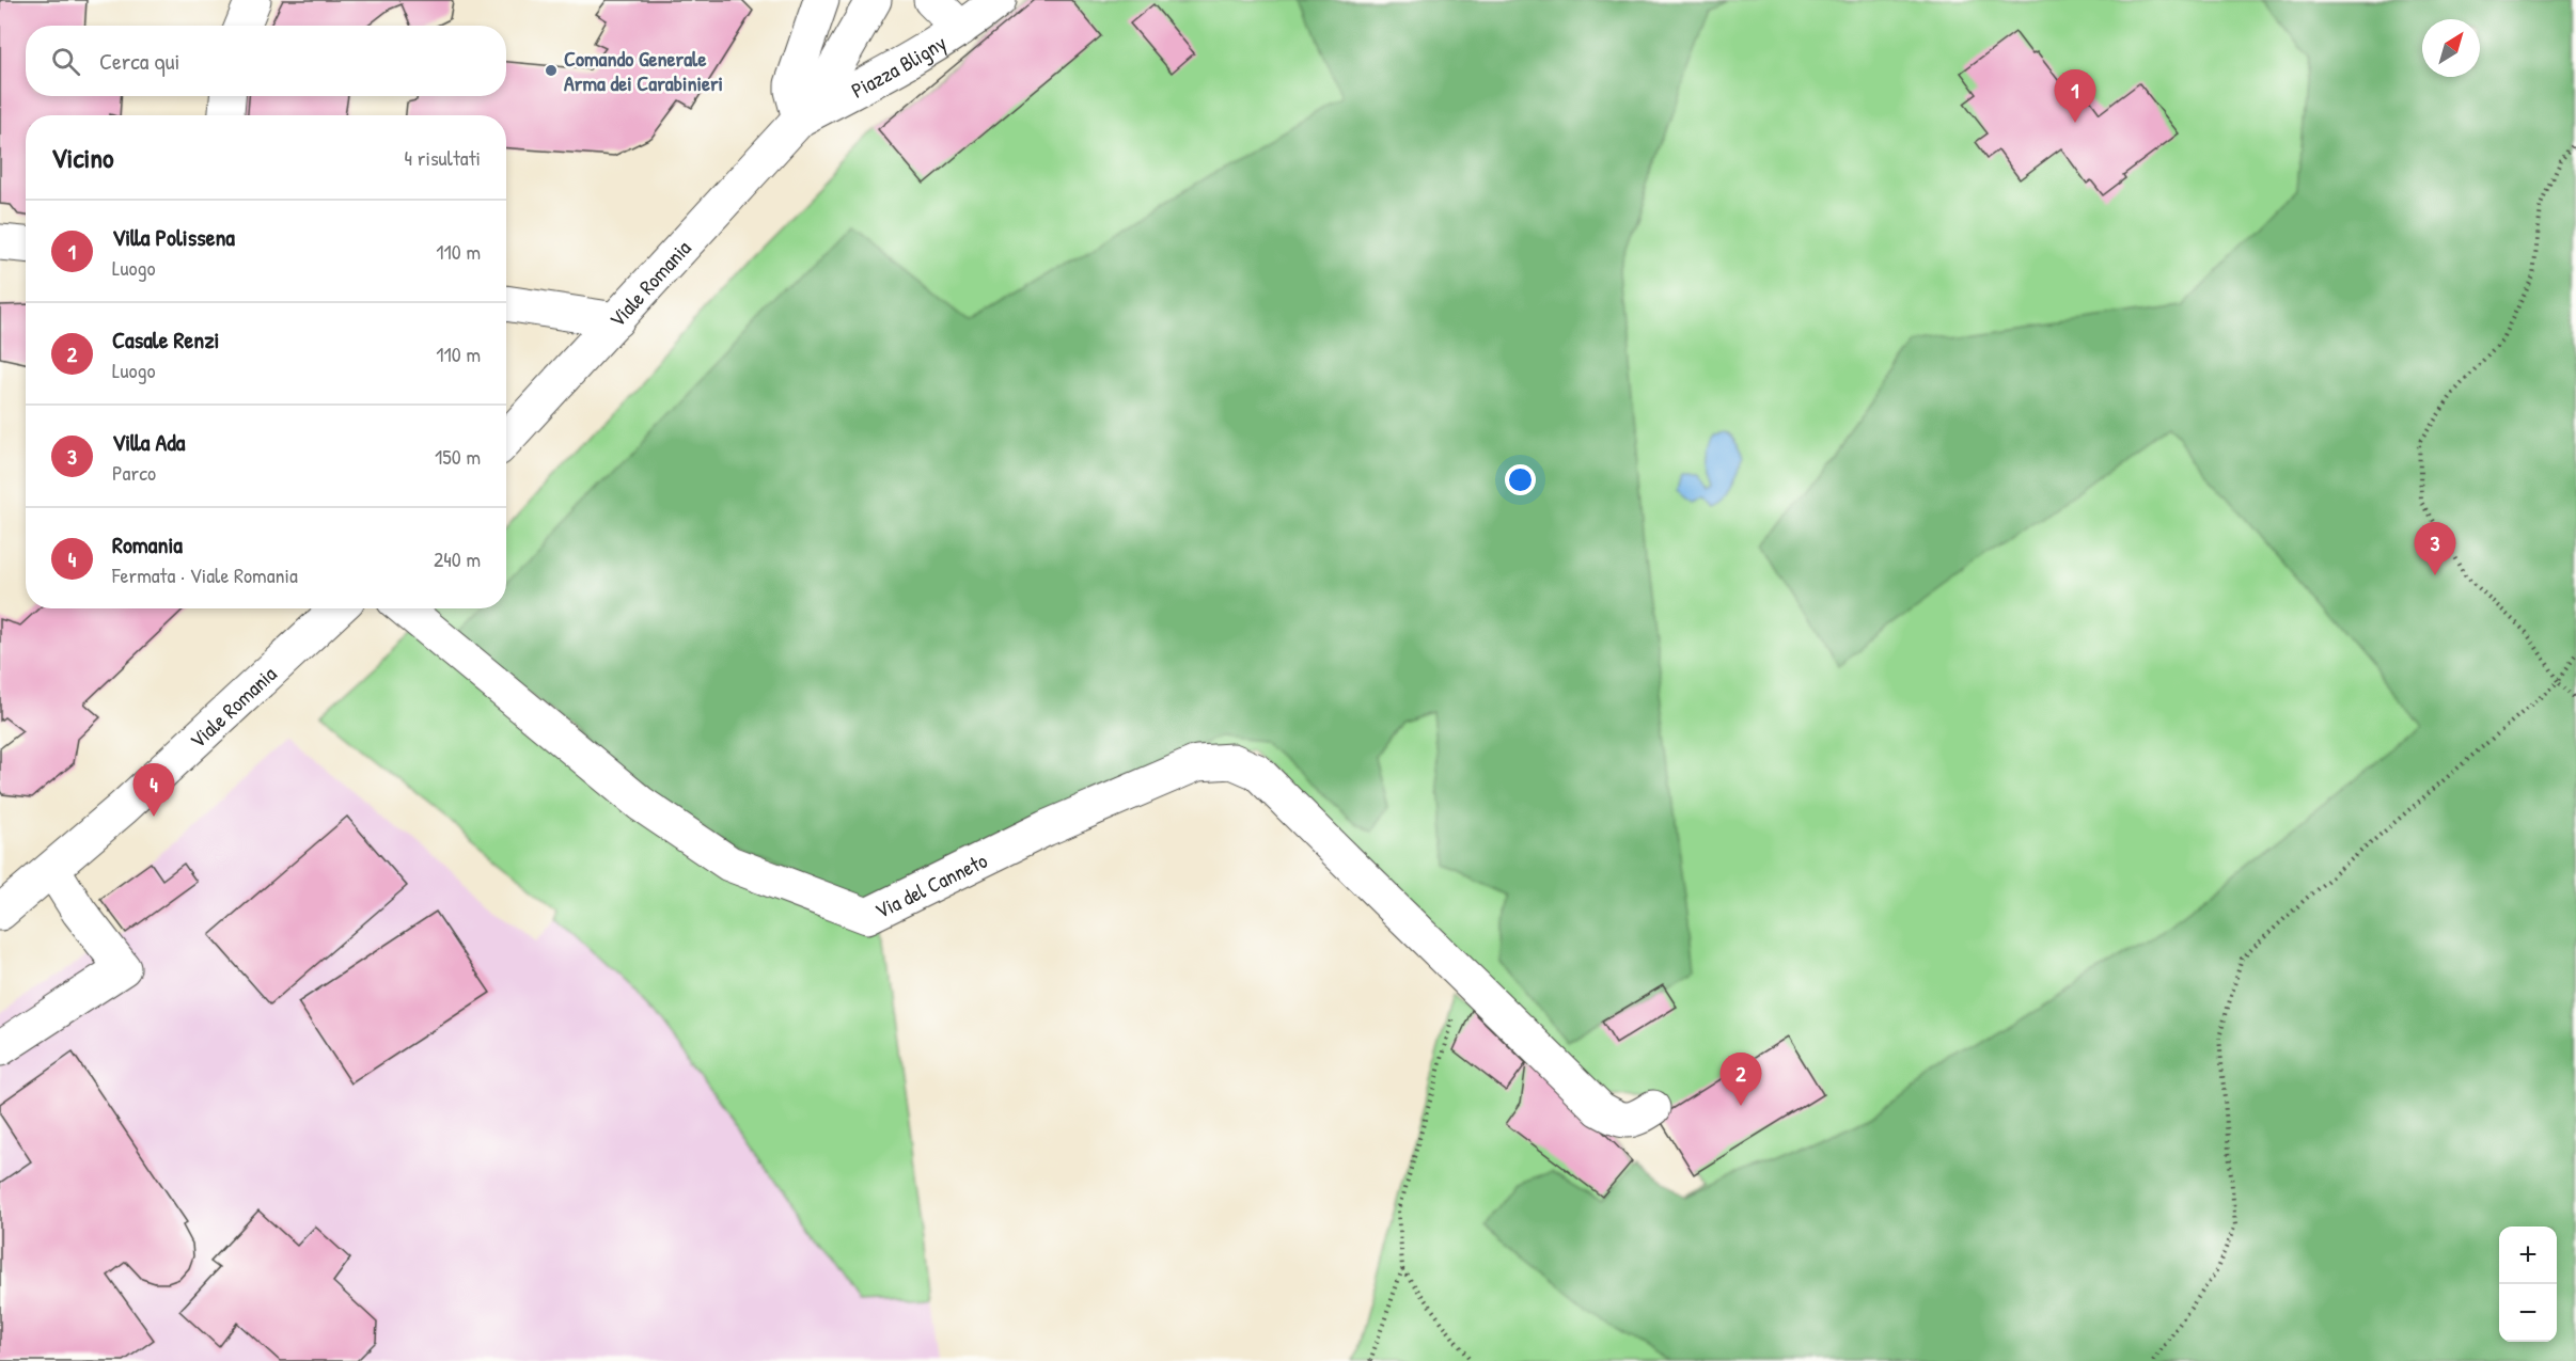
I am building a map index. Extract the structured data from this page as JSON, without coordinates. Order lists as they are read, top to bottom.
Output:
{
  "streets": {
    "street": ["Piazza Bligny", "Viale Romania", "Via del Canneto"]
  },
  "crossings": [
    ["Piazza Bligny", "Viale Romania"]
  ],
  "places": ["Comando Generale Arma dei Carabinieri"],
  "north": "top right",
  "page": {
    "search": "Cerca qui",
    "pins": [
      "1",
      "3",
      "4",
      "2"
    ],
    "heading": ["Vicino", "4 risultati"],
    "list": [
      {
        "mark": "1",
        "name": "Villa Polissena",
        "note": "Luogo",
        "value": "110 m"
      },
      {
        "mark": "2",
        "name": "Casale Renzi",
        "note": "Luogo",
        "value": "110 m"
      },
      {
        "mark": "3",
        "name": "Villa Ada",
        "note": "Parco",
        "value": "150 m"
      },
      {
        "mark": "4",
        "name": "Romania",
        "note": "Fermata · Viale Romania",
        "value": "240 m"
      }
    ],
    "map_buttons": ["+", "−"]
  }
}
